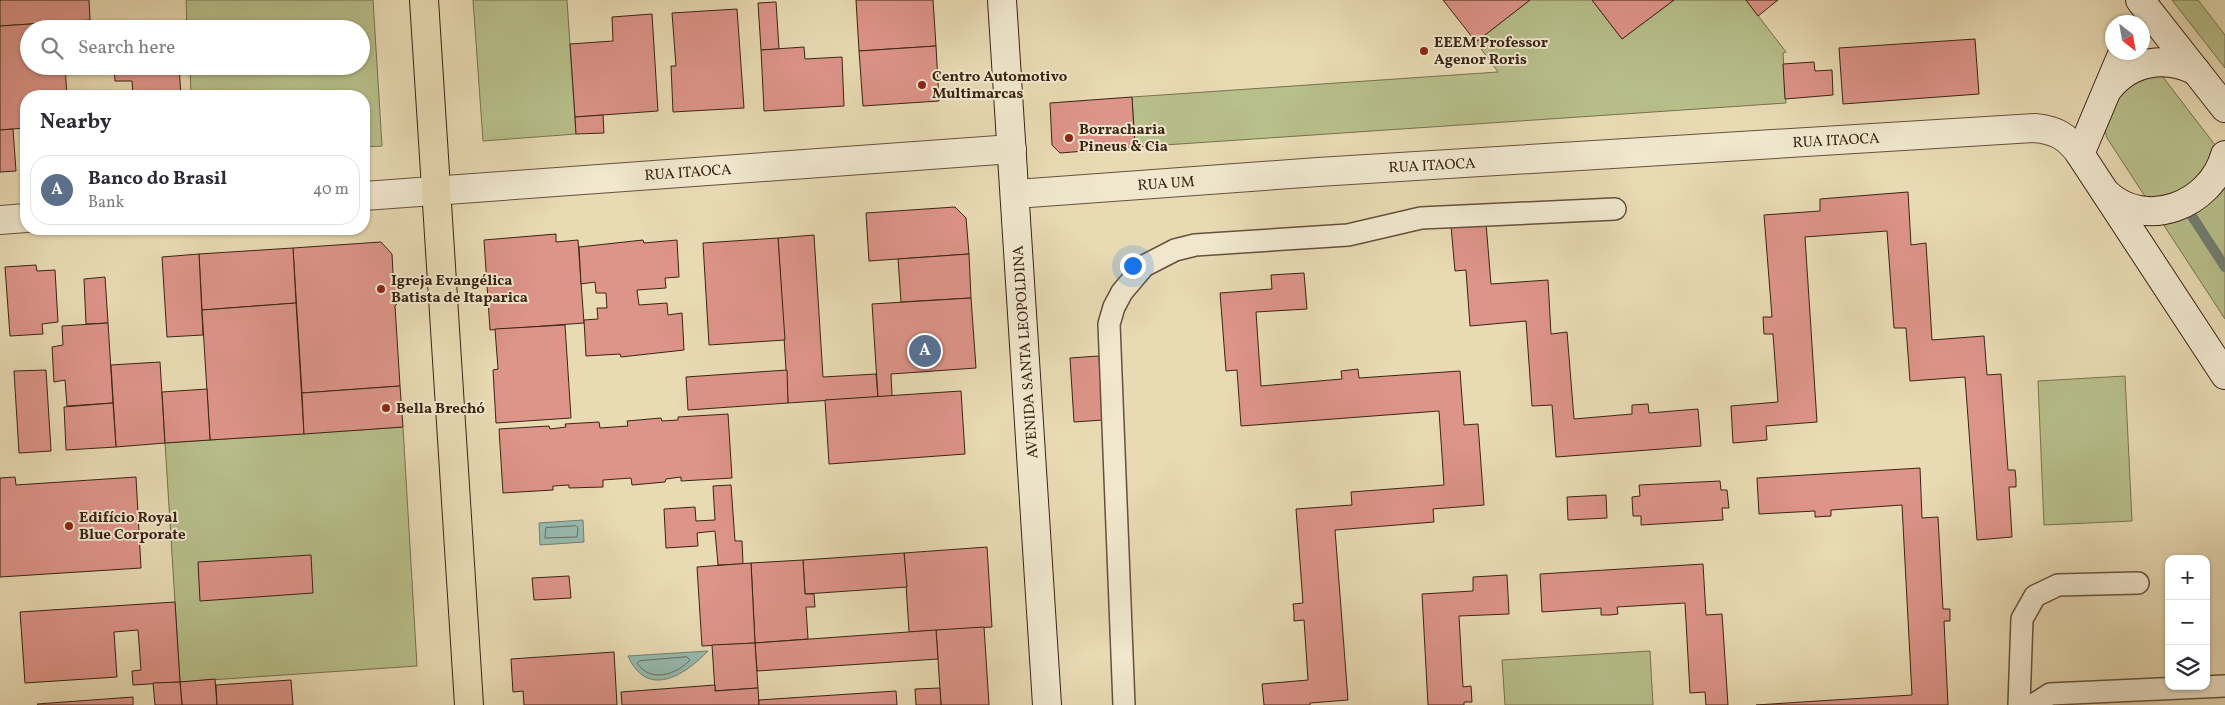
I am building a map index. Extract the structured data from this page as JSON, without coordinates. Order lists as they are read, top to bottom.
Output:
{
  "streets": {
    "street": ["RUA ITAOCA", "RUA UM", "AVENIDA SANTA LEOPOLDINA"]
  },
  "crossings": [
    ["RUA ITAOCA", "RUA UM"],
    ["RUA ITAOCA", "AVENIDA SANTA LEOPOLDINA"],
    ["RUA UM", "AVENIDA SANTA LEOPOLDINA"]
  ],
  "places": [
    "EEEM Professor Agenor Roris",
    "Centro Automotivo Multimarcas",
    "Borracharia Pineus & Cia",
    "Igreja Evangélica Batista de Itaparica",
    "Bella Brechó",
    "Edifício Royal Blue Corporate"
  ],
  "north": "bottom right",
  "page": {
    "search": "Search here",
    "heading": "Nearby",
    "list": [
      {
        "mark": "A",
        "name": "Banco do Brasil",
        "note": "Bank",
        "value": "40 m"
      }
    ],
    "pins": "A",
    "map_buttons": ["+", "−"]
  }
}
